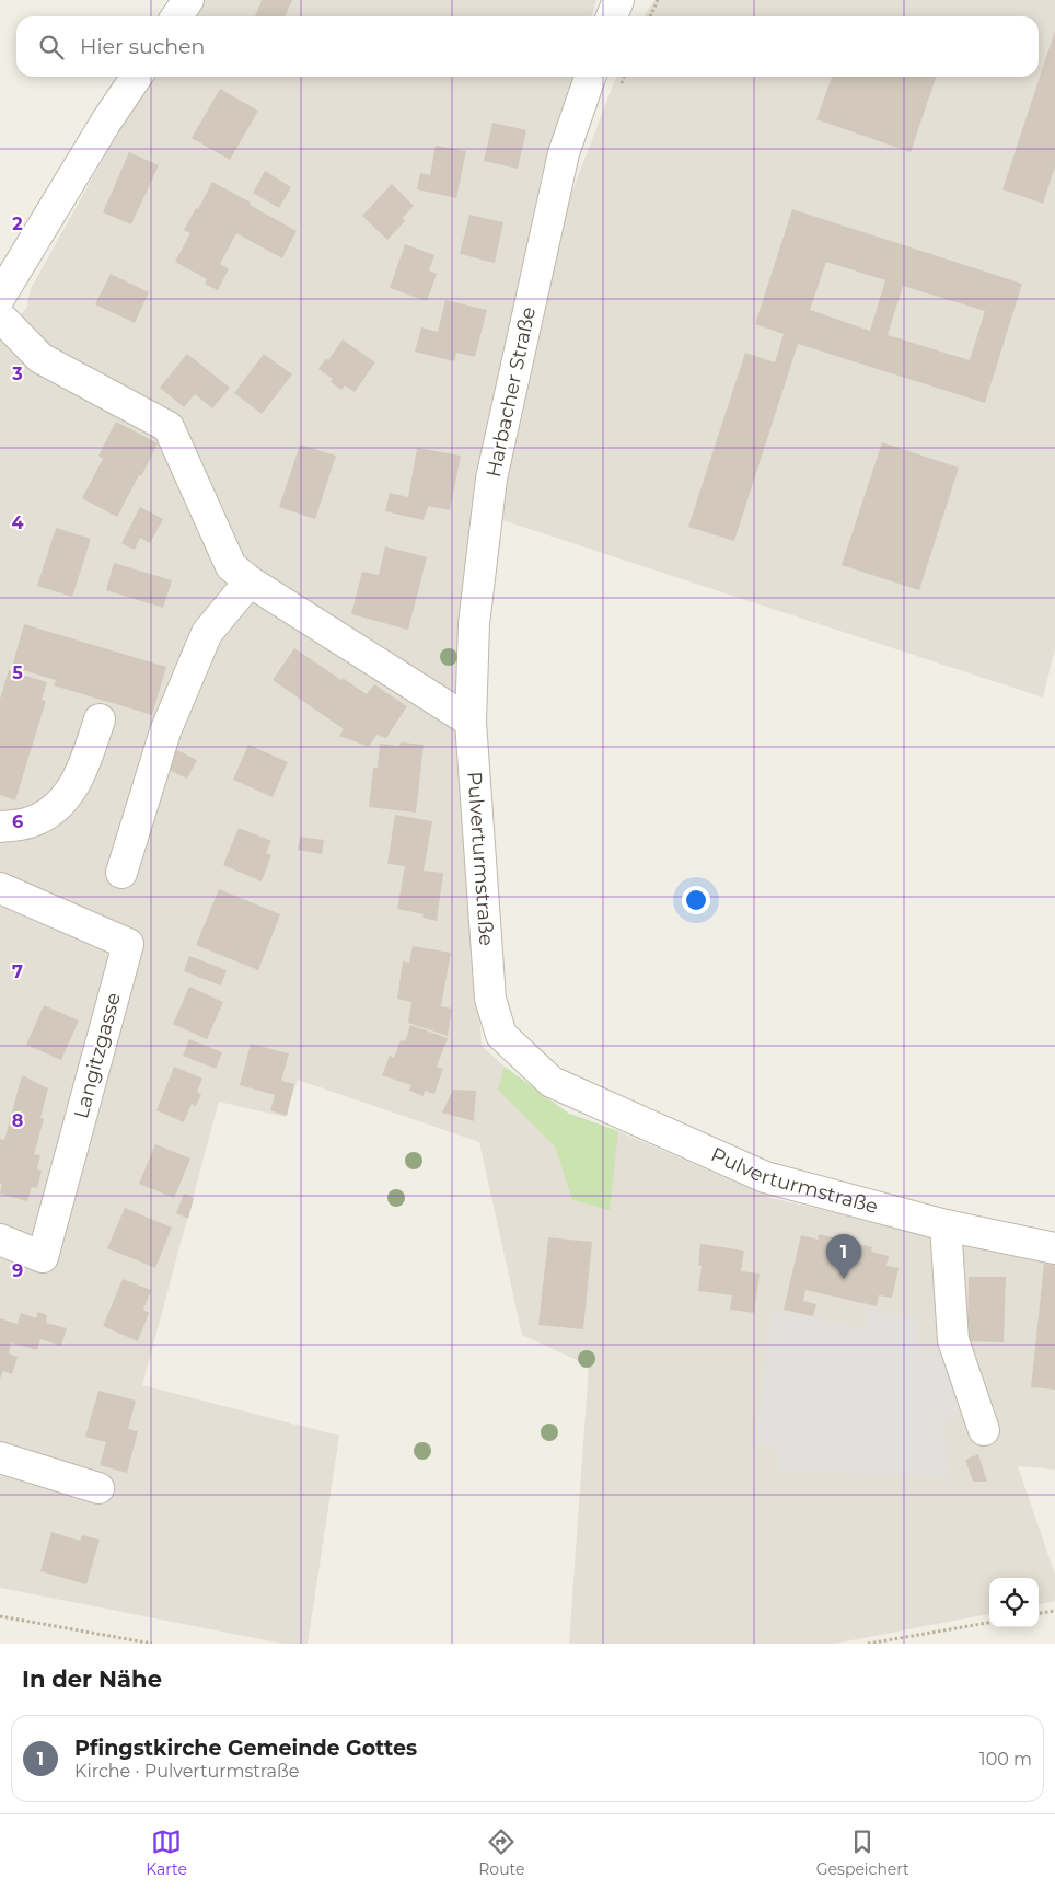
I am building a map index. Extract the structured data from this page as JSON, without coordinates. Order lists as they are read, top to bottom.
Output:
{
  "streets": {
    "street": ["Harbacher Straße", "Pulverturmstraße", "Langitzgasse"]
  },
  "crossings": [
    ["Harbacher Straße", "Pulverturmstraße"]
  ],
  "page": {
    "search": "Hier suchen",
    "pins": "1",
    "heading": "In der Nähe",
    "list": [
      {
        "mark": "1",
        "name": "Pfingstkirche Gemeinde Gottes",
        "note": "Kirche · Pulverturmstraße",
        "value": "100 m"
      }
    ],
    "nav": ["Karte", "Route", "Gespeichert"]
  },
  "grid": {
    "rows": [
      "2",
      "3",
      "4",
      "5",
      "6",
      "7",
      "8",
      "9"
    ]
  }
}
